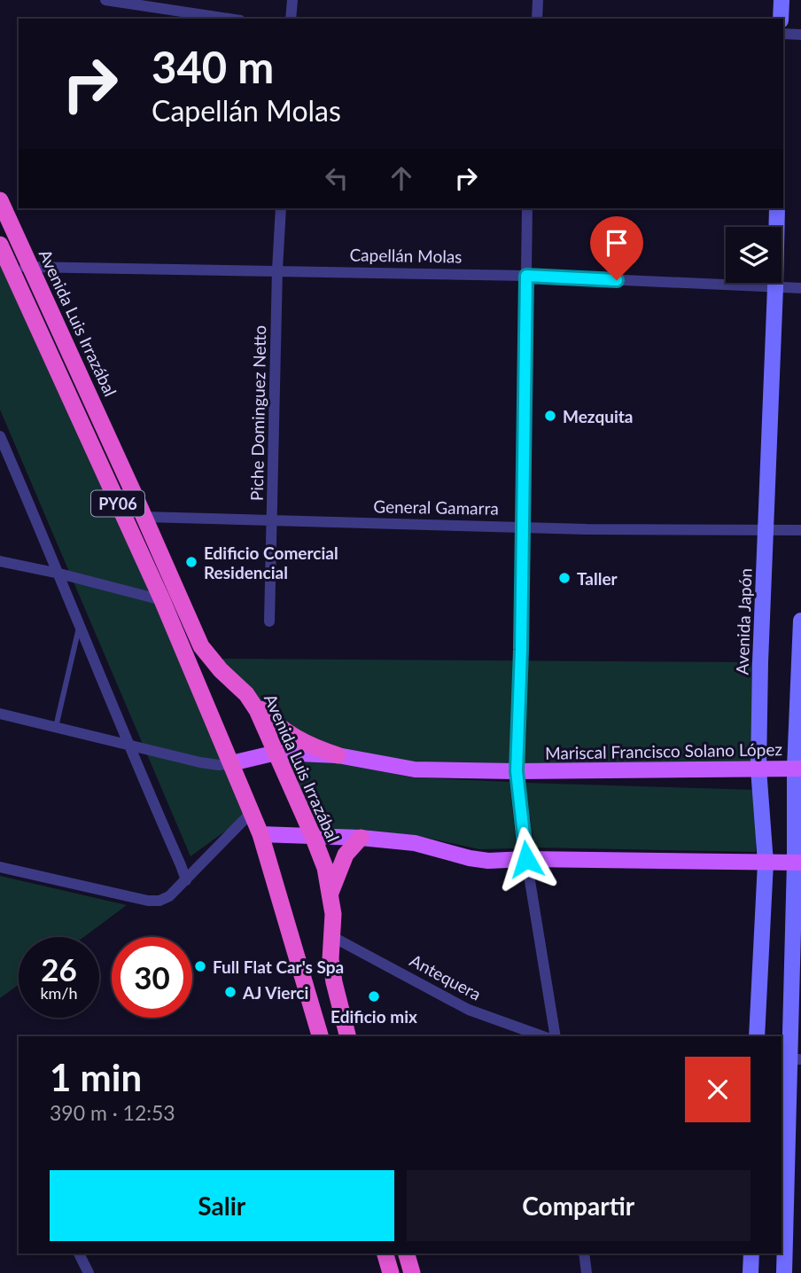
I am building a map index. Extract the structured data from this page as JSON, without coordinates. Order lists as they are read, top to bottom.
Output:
{
  "streets": {
    "highway": ["Avenida Luis Irrazábal", "PY06"],
    "main road": ["Avenida Japón", "Mariscal Francisco Solano López"],
    "street": [
      "Capellán Molas",
      "Piche Dominguez Netto",
      "General Gamarra",
      "Antequera"
    ]
  },
  "crossings": [
    ["Capellán Molas", "Avenida Luis Irrazábal"],
    ["Capellán Molas", "Piche Dominguez Netto"],
    ["Capellán Molas", "PY06"],
    ["Capellán Molas", "Avenida Japón"],
    ["Avenida Luis Irrazábal", "General Gamarra"],
    ["Avenida Luis Irrazábal", "Mariscal Francisco Solano López"],
    ["Avenida Luis Irrazábal", "Antequera"],
    ["Piche Dominguez Netto", "General Gamarra"],
    ["PY06", "Mariscal Francisco Solano López"],
    ["General Gamarra", "Avenida Japón"],
    ["Avenida Japón", "Mariscal Francisco Solano López"]
  ],
  "places": [
    "Mezquita",
    "Edificio Comercial Residencial",
    "Taller",
    "Full Flat Car's Spa",
    "AJ Vierci",
    "Edificio mix"
  ],
  "page": {
    "turn": ["340 m", "Capellán Molas"],
    "speed": "26 km/h",
    "limit": "30",
    "heading": ["1 min", "390 m · 12:53"],
    "buttons": ["Salir", "Compartir"]
  }
}
